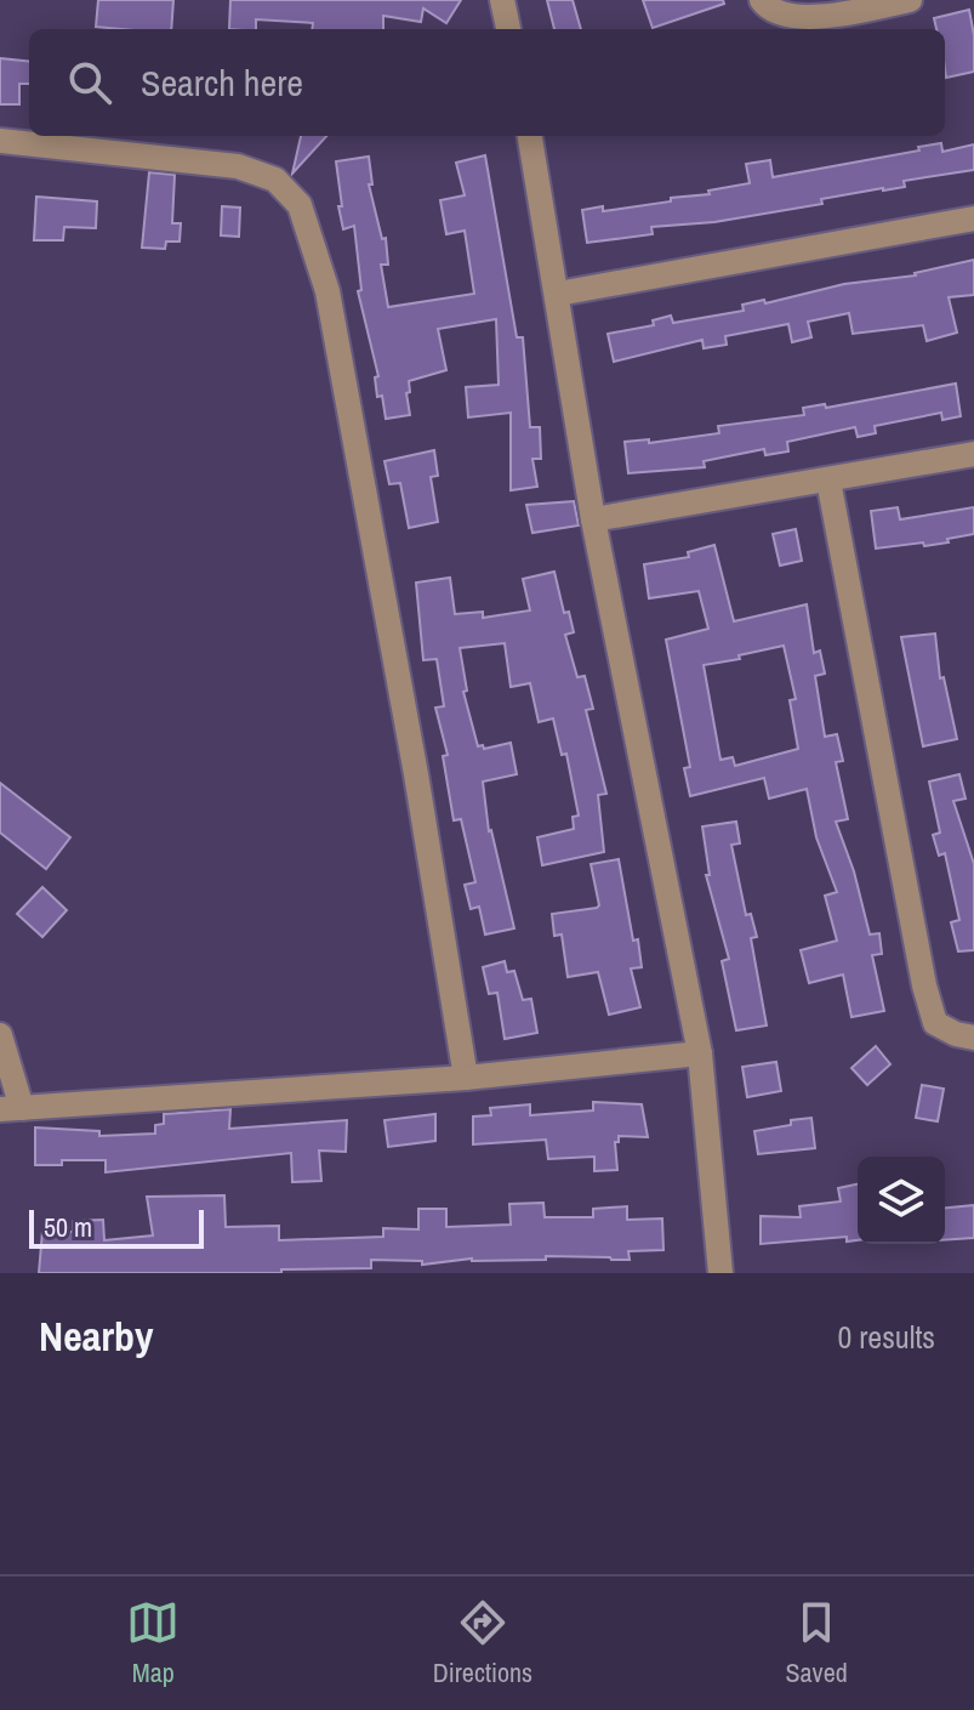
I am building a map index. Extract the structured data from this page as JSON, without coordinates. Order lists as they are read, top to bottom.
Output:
{
  "scale_bar": "50 m",
  "page": {
    "search": "Search here",
    "scale": "50 m",
    "heading": ["Nearby", "0 results"],
    "nav": ["Map", "Directions", "Saved"]
  }
}
